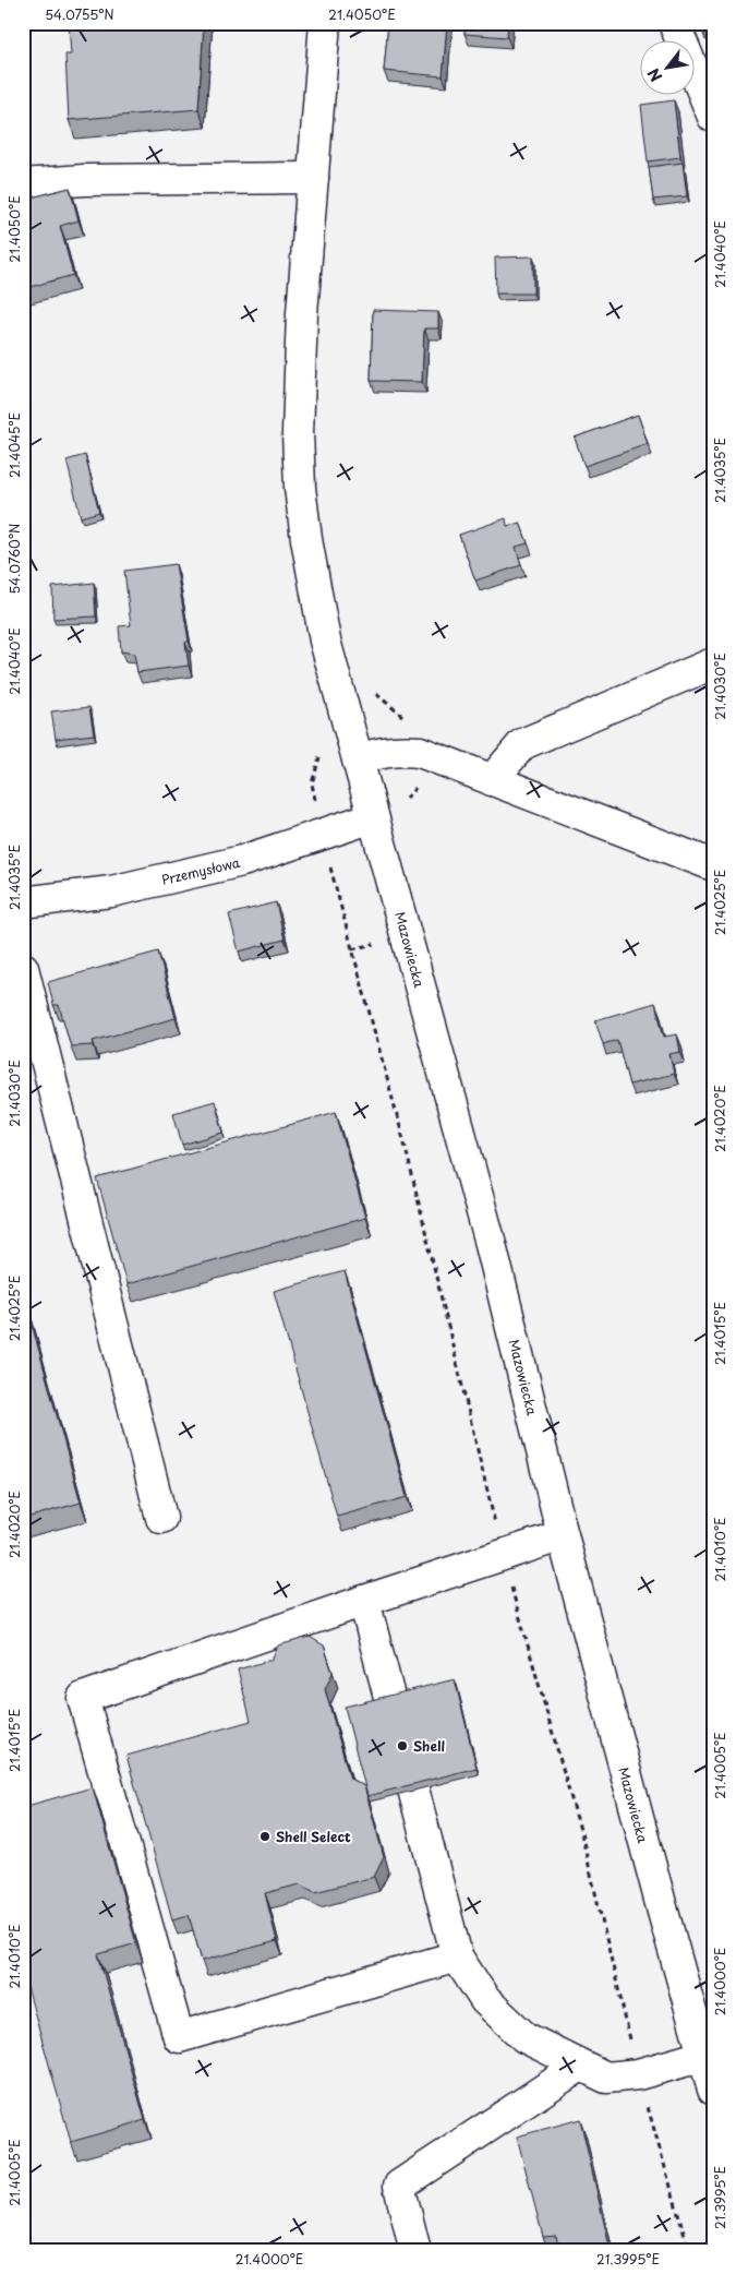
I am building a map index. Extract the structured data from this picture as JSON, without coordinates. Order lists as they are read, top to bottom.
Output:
{
  "streets": {
    "main road": ["Przemysłowa", "Mazowiecka"]
  },
  "crossings": [
    ["Przemysłowa", "Mazowiecka"]
  ],
  "places": ["Shell", "Shell Select"],
  "north": "bottom left",
  "coordinates": [
    "54.0755°N",
    "21.4050°E",
    "21.4040°E",
    "21.4045°E",
    "21.4035°E",
    "54.0760°N",
    "21.4030°E",
    "21.4025°E",
    "21.4020°E",
    "21.4015°E",
    "21.4010°E",
    "21.4005°E",
    "21.4000°E",
    "21.3995°E"
  ]
}
